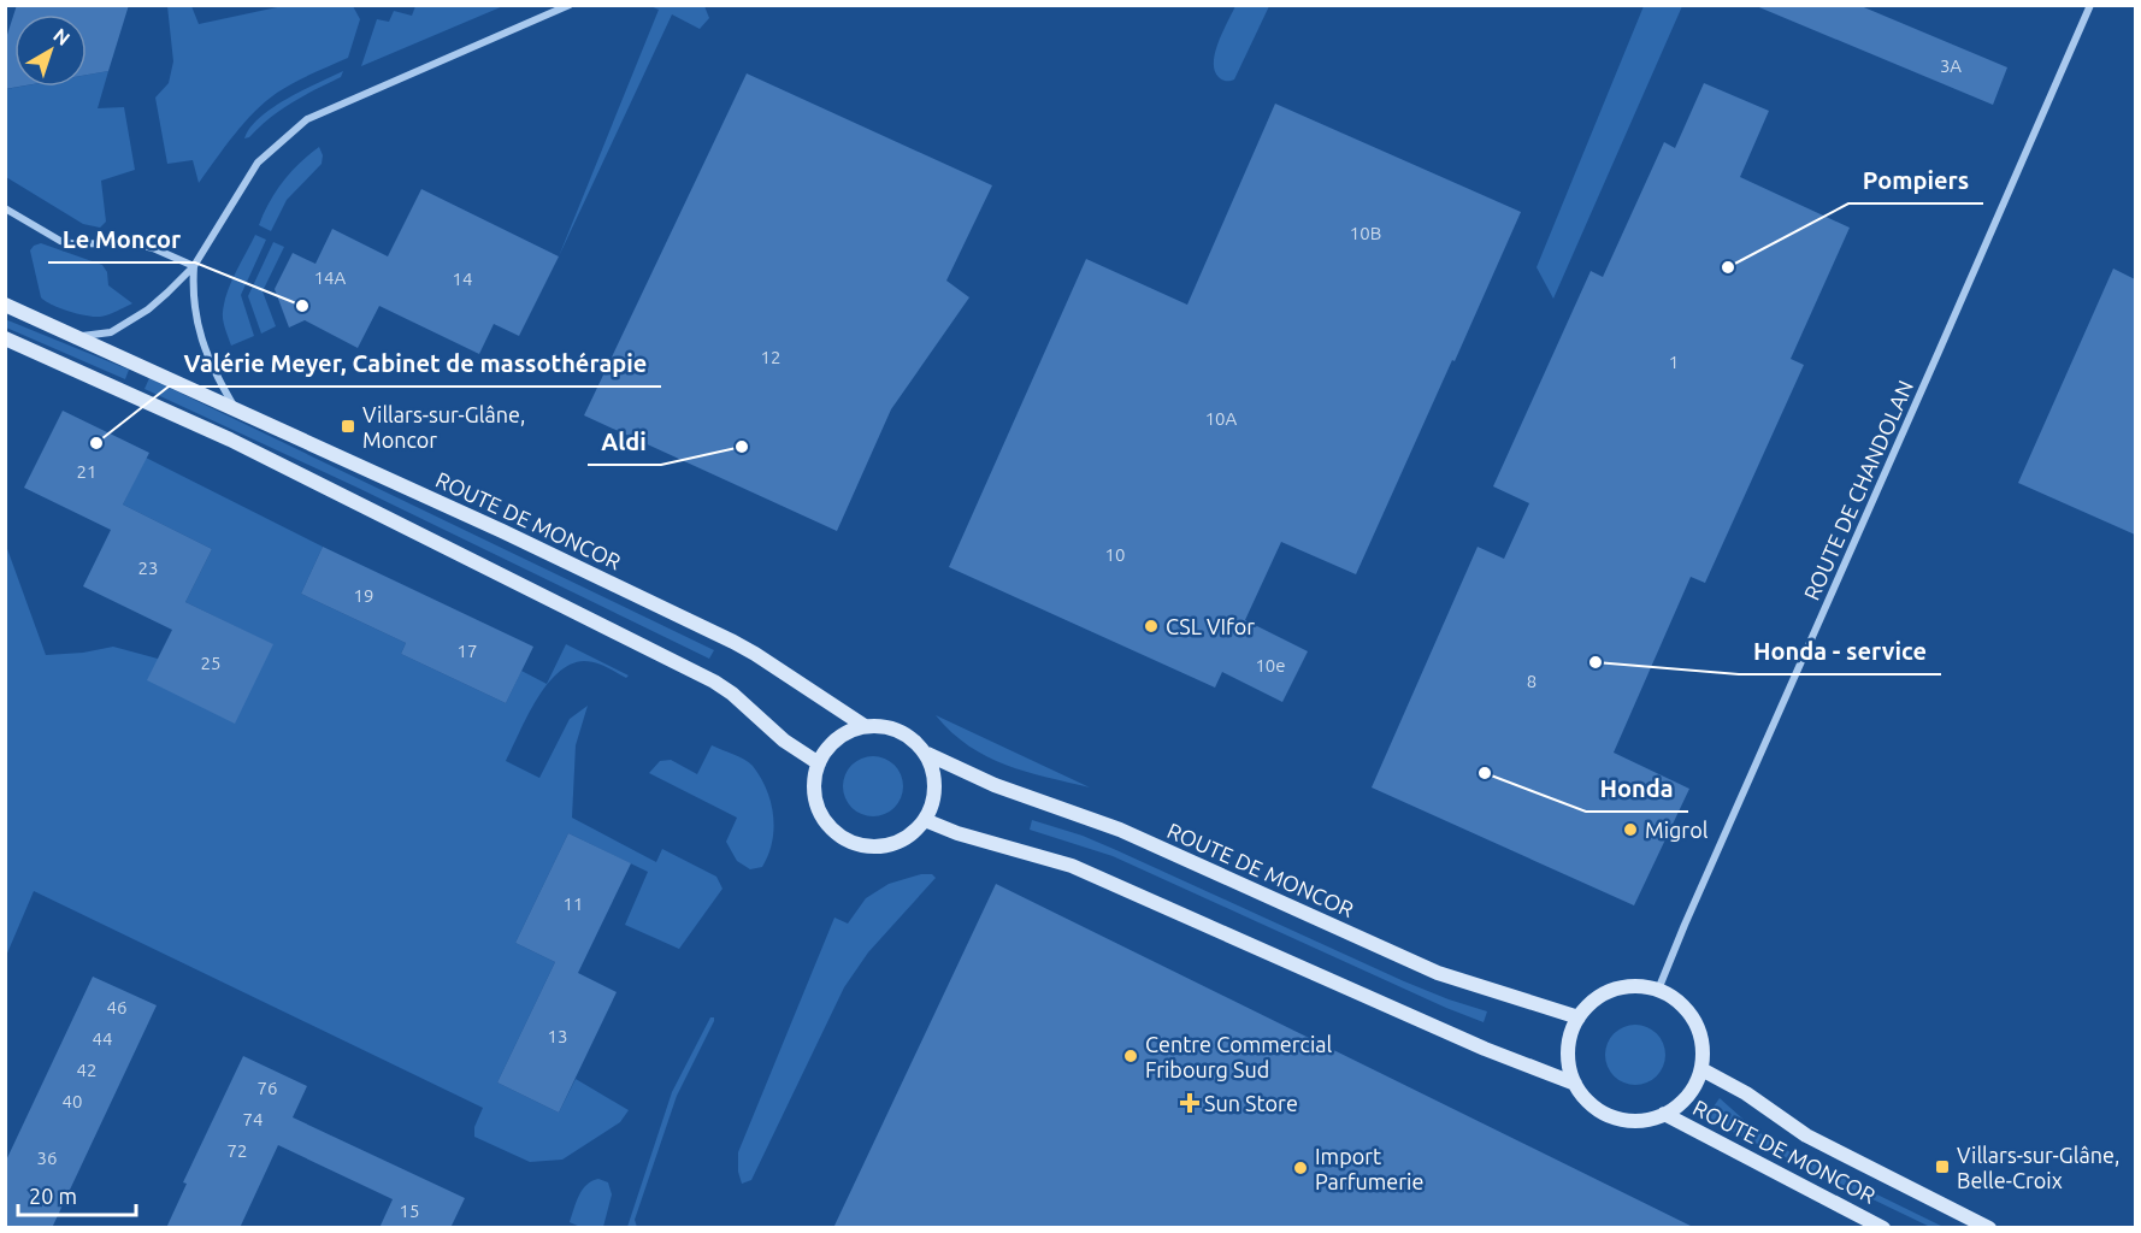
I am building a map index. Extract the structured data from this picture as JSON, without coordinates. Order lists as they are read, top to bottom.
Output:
{
  "streets": {
    "main road": ["ROUTE DE MONCOR"],
    "street": ["ROUTE DE CHANDOLAN"]
  },
  "crossings": [
    ["ROUTE DE CHANDOLAN", "ROUTE DE MONCOR"]
  ],
  "places": {
    "other": [
      "Pompiers",
      "Le Moncor",
      "Valérie Meyer, Cabinet de massothérapie",
      "Aldi",
      "CSL VIfor",
      "Honda - service",
      "Honda",
      "Migrol",
      "Centre Commercial Fribourg Sud",
      "Import Parfumerie"
    ],
    "transit": ["Villars-sur-Glâne, Moncor", "Villars-sur-Glâne, Belle-Croix"],
    "health": ["Sun Store"]
  },
  "house_numbers": [
    "3A",
    "10B",
    "14A",
    "14",
    "12",
    "1",
    "10A",
    "21",
    "10",
    "23",
    "19",
    "17",
    "25",
    "10e",
    "8",
    "11",
    "46",
    "13",
    "44",
    "42",
    "76",
    "40",
    "74",
    "72",
    "36",
    "15"
  ],
  "scale_bar": "20 m",
  "north": "top right"
}
